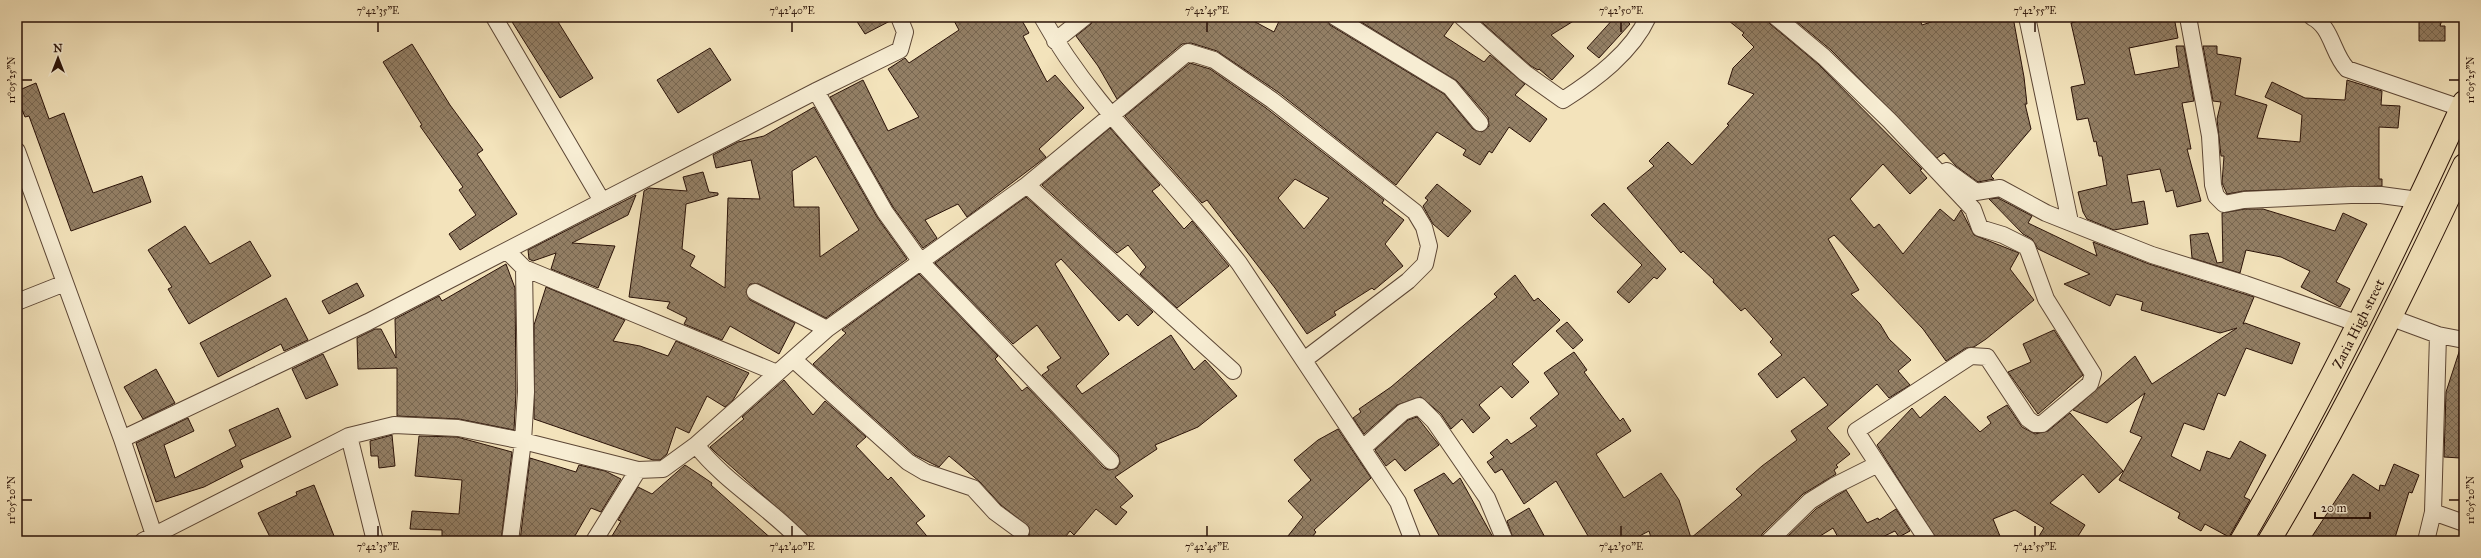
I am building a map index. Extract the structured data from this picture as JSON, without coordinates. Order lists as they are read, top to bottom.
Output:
{
  "streets": {
    "main road": ["Zaria High street"]
  },
  "scale_bar": "20 m",
  "north": "top",
  "coordinates": [
    "7°42'35\"E",
    "7°42'40\"E",
    "7°42'45\"E",
    "7°42'50\"E",
    "7°42'55\"E",
    "11°05'25\"N",
    "11°05'20\"N"
  ]
}
